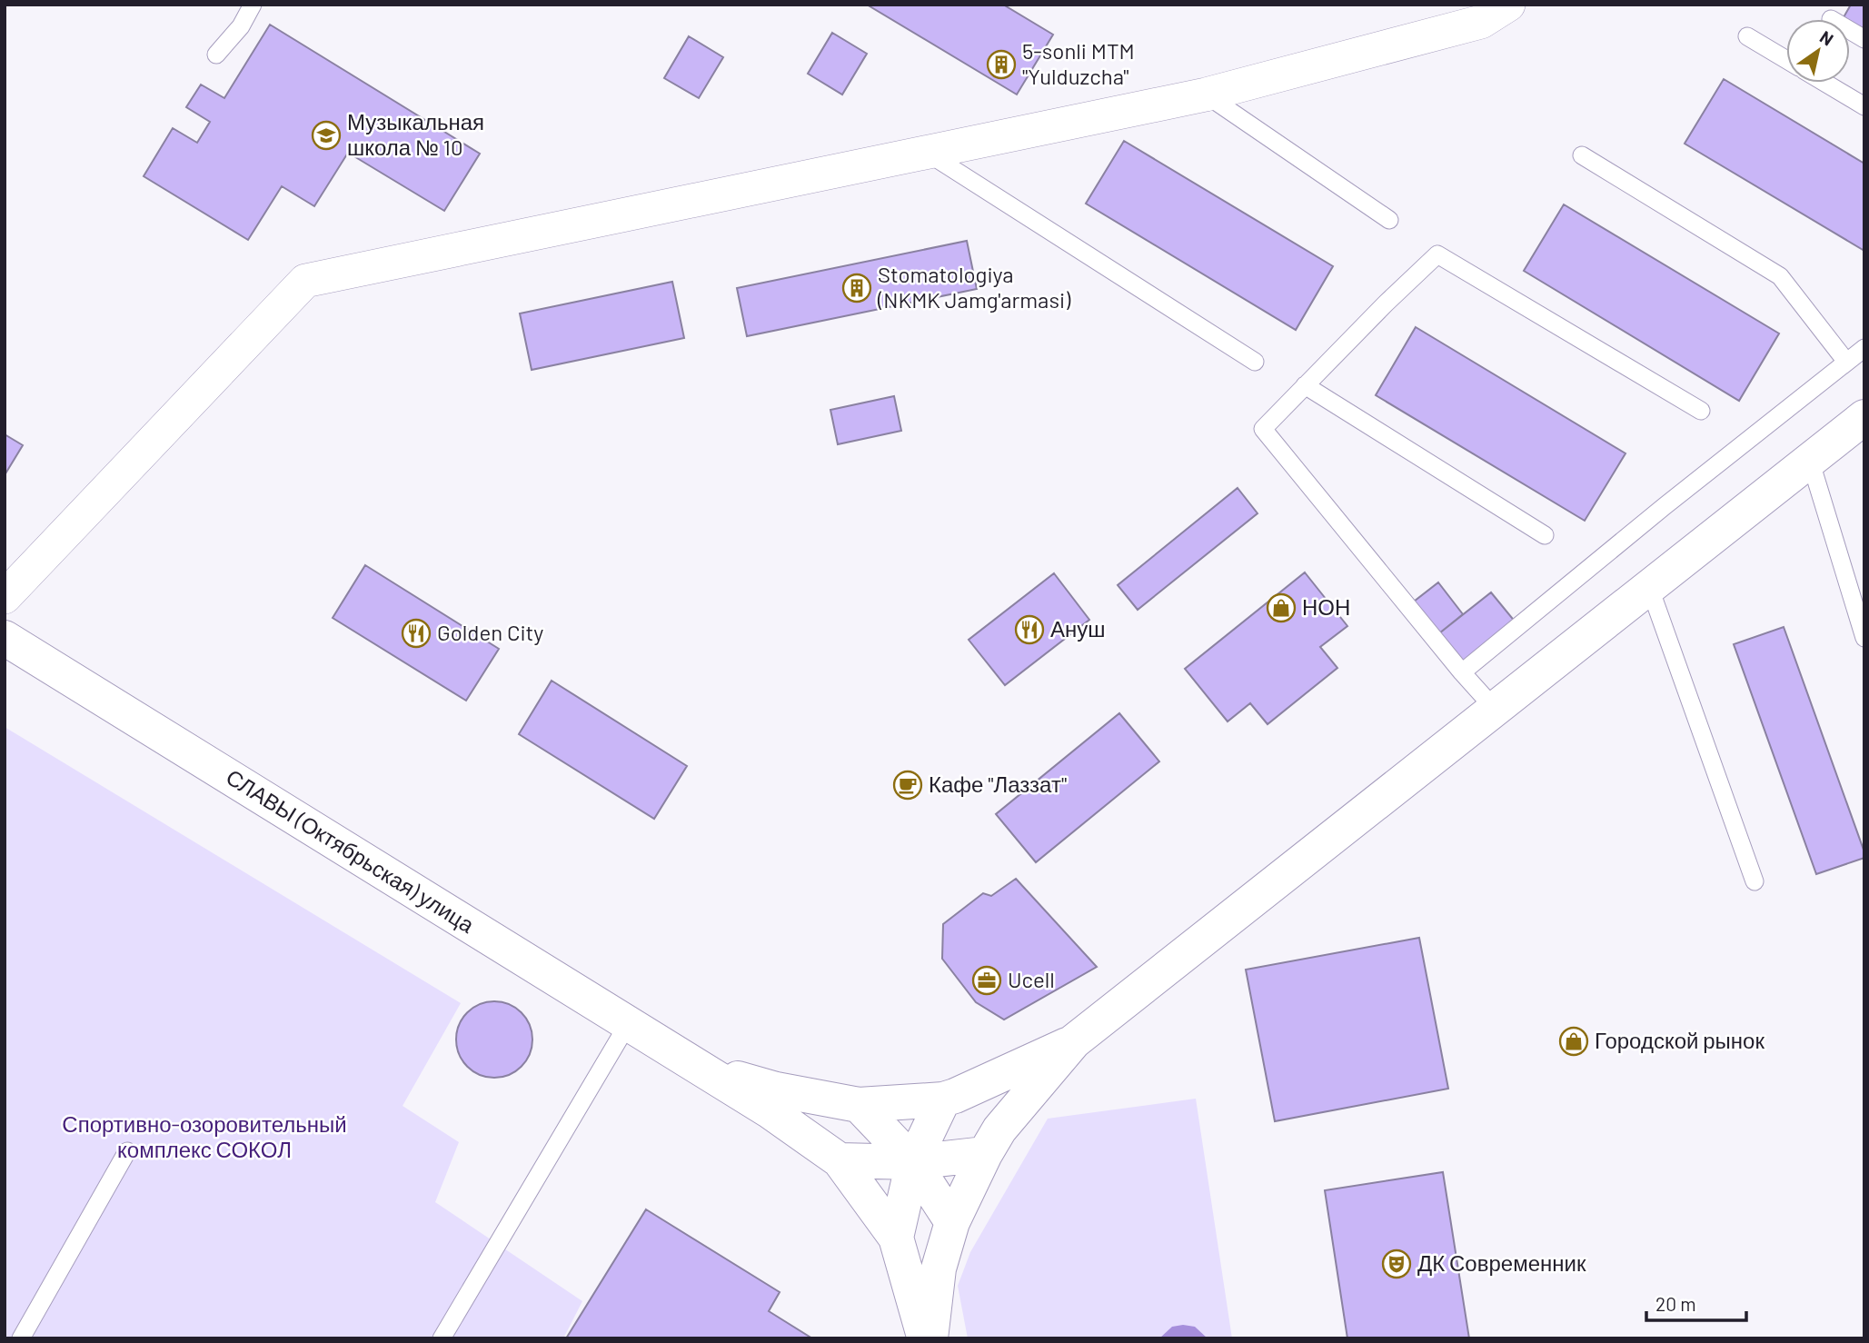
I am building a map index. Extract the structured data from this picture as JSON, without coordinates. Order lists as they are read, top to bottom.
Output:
{
  "streets": {
    "main road": ["СЛАВЫ (Октябрьская) улица"]
  },
  "parks": ["Спортивно-озоровительный комплекс СОКОЛ"],
  "places": {
    "building": ["5-sonli MTM \"Yulduzcha\"", "Stomatologiya (NKMK Jamg'armasi)"],
    "school or university": ["Музыкальная школа № 10"],
    "shop": ["НОН", "Городской рынок"],
    "restaurant": ["Ануш", "Golden City"],
    "cafe": ["Кафе \"Лаззат\""],
    "office": ["Ucell"],
    "theatre": ["ДК Современник"]
  },
  "scale_bar": "20 m",
  "north": "top right"
}
